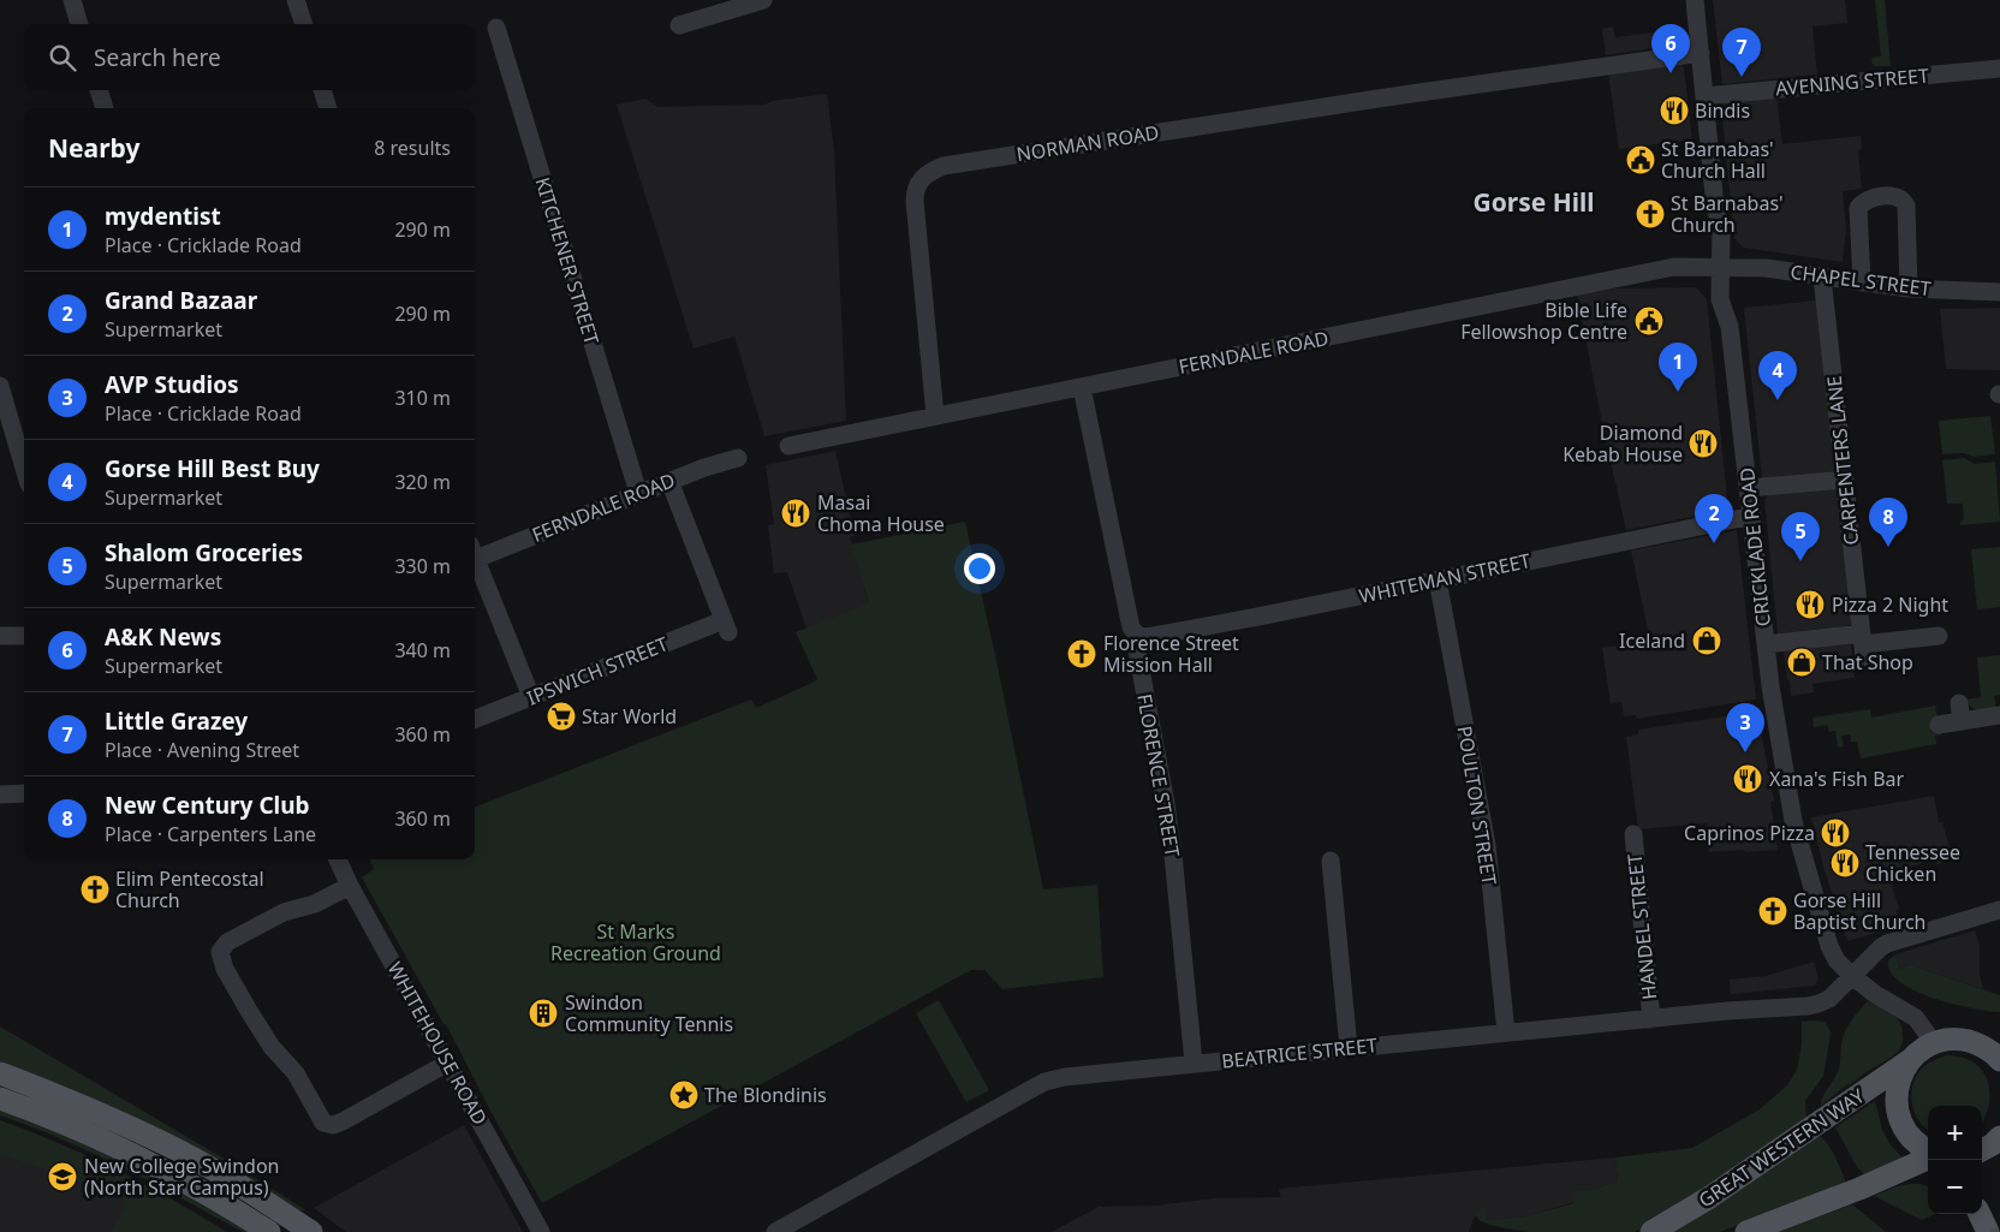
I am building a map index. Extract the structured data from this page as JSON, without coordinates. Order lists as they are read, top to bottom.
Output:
{
  "streets": {
    "main road": ["GREAT WESTERN WAY"],
    "street": [
      "AVENING STREET",
      "NORMAN ROAD",
      "KITCHENER STREET",
      "CHAPEL STREET",
      "FERNDALE ROAD",
      "CARPENTERS LANE",
      "CRICKLADE ROAD",
      "WHITEMAN STREET",
      "IPSWICH STREET",
      "FLORENCE STREET",
      "POULTON STREET",
      "HANDEL STREET",
      "WHITEHOUSE ROAD",
      "BEATRICE STREET"
    ]
  },
  "crossings": [
    ["AVENING STREET", "CRICKLADE ROAD"],
    ["NORMAN ROAD", "FERNDALE ROAD"],
    ["NORMAN ROAD", "CRICKLADE ROAD"],
    ["KITCHENER STREET", "FERNDALE ROAD"],
    ["CHAPEL STREET", "FERNDALE ROAD"],
    ["CHAPEL STREET", "CARPENTERS LANE"],
    ["CHAPEL STREET", "CRICKLADE ROAD"],
    ["FERNDALE ROAD", "CRICKLADE ROAD"],
    ["FERNDALE ROAD", "IPSWICH STREET"],
    ["FERNDALE ROAD", "FLORENCE STREET"],
    ["CRICKLADE ROAD", "WHITEMAN STREET"],
    ["CRICKLADE ROAD", "BEATRICE STREET"],
    ["CRICKLADE ROAD", "GREAT WESTERN WAY"],
    ["WHITEMAN STREET", "FLORENCE STREET"],
    ["WHITEMAN STREET", "POULTON STREET"],
    ["FLORENCE STREET", "BEATRICE STREET"],
    ["POULTON STREET", "BEATRICE STREET"],
    ["HANDEL STREET", "BEATRICE STREET"]
  ],
  "districts": ["Gorse Hill"],
  "parks": ["St Marks Recreation Ground"],
  "places": {
    "restaurant": [
      "Bindis",
      "Diamond Kebab House",
      "Masai Choma House",
      "Pizza 2 Night",
      "Xana's Fish Bar",
      "Caprinos Pizza",
      "Tennessee Chicken"
    ],
    "public building": ["St Barnabas' Church Hall", "Bible Life Fellowshop Centre"],
    "church": [
      "St Barnabas' Church",
      "Florence Street Mission Hall",
      "Elim Pentecostal Church",
      "Gorse Hill Baptist Church"
    ],
    "shop": ["Iceland", "That Shop"],
    "supermarket": ["Star World"],
    "building": ["Swindon Community Tennis"],
    "place": ["The Blondinis"],
    "school or university": ["New College Swindon (North Star Campus)"]
  },
  "page": {
    "pins": [
      "6",
      "7",
      "1",
      "4",
      "2",
      "8",
      "5",
      "3"
    ],
    "search": "Search here",
    "heading": ["Nearby", "8 results"],
    "list": [
      {
        "mark": "1",
        "name": "mydentist",
        "note": "Place · Cricklade Road",
        "value": "290 m"
      },
      {
        "mark": "2",
        "name": "Grand Bazaar",
        "note": "Supermarket",
        "value": "290 m"
      },
      {
        "mark": "3",
        "name": "AVP Studios",
        "note": "Place · Cricklade Road",
        "value": "310 m"
      },
      {
        "mark": "4",
        "name": "Gorse Hill Best Buy",
        "note": "Supermarket",
        "value": "320 m"
      },
      {
        "mark": "5",
        "name": "Shalom Groceries",
        "note": "Supermarket",
        "value": "330 m"
      },
      {
        "mark": "6",
        "name": "A&K News",
        "note": "Supermarket",
        "value": "340 m"
      },
      {
        "mark": "7",
        "name": "Little Grazey",
        "note": "Place · Avening Street",
        "value": "360 m"
      },
      {
        "mark": "8",
        "name": "New Century Club",
        "note": "Place · Carpenters Lane",
        "value": "360 m"
      }
    ],
    "map_buttons": ["+", "−"]
  }
}
